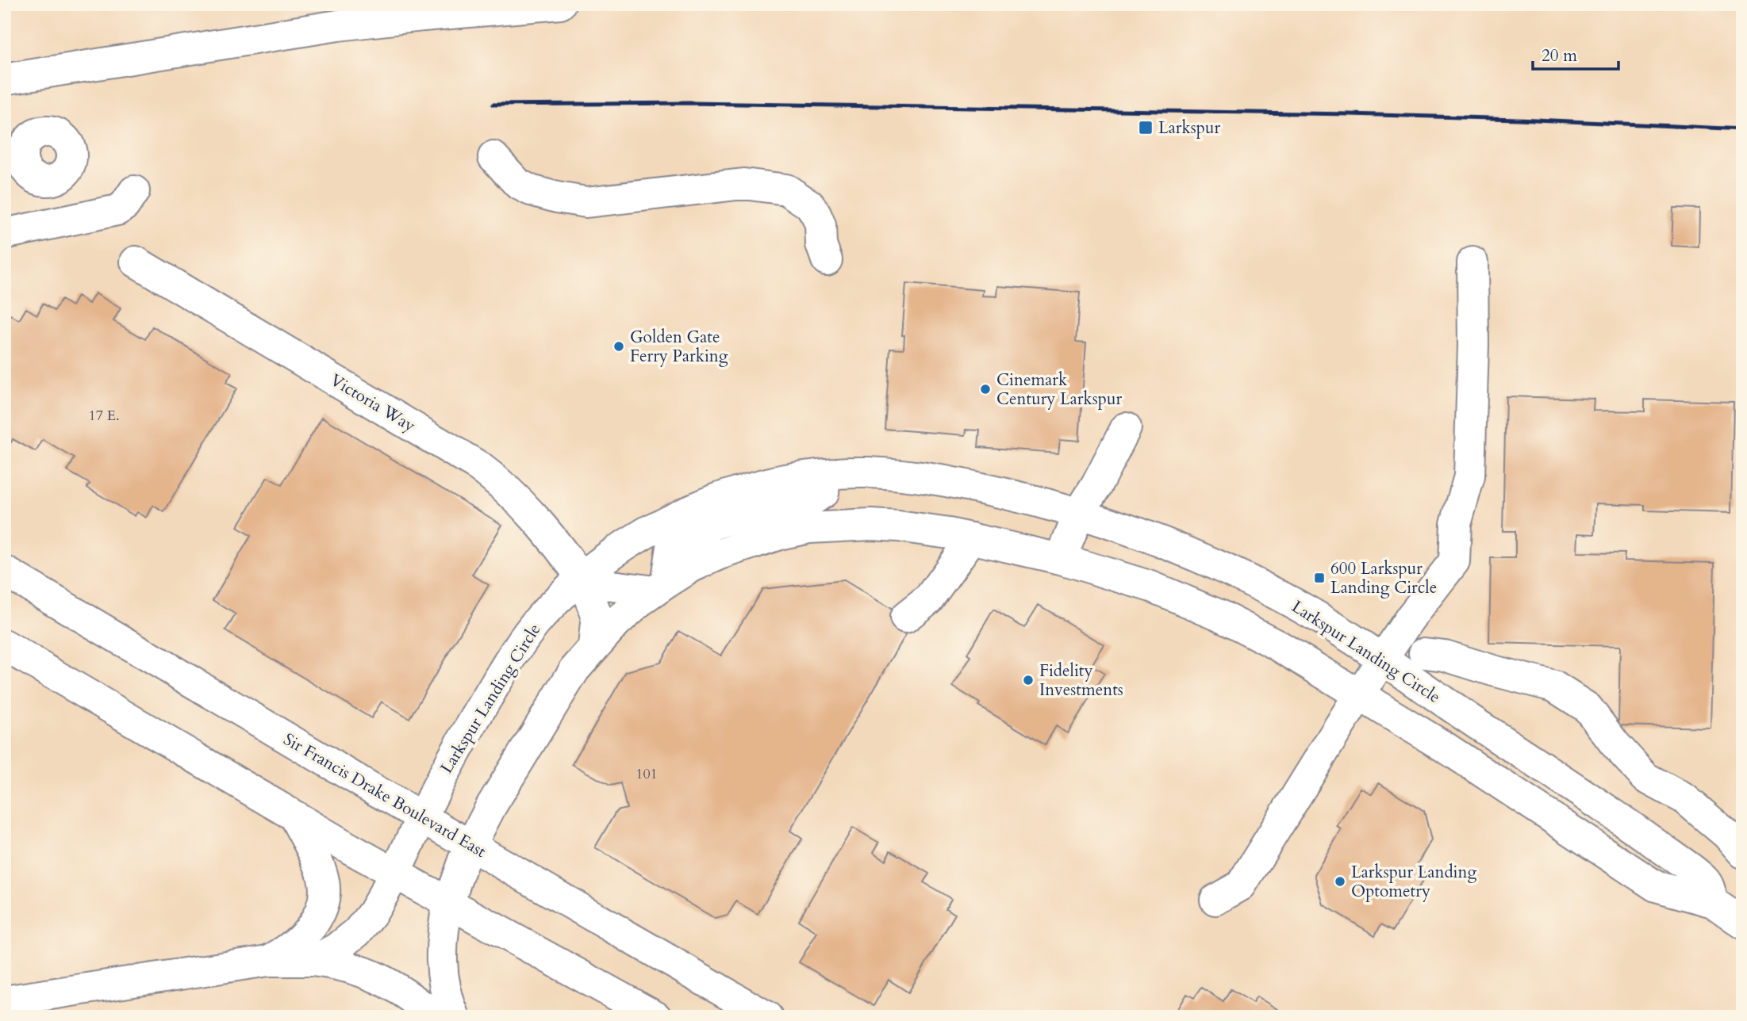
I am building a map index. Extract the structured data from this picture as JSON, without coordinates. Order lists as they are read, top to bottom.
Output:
{
  "streets": {
    "main road": ["Victoria Way", "Larkspur Landing Circle", "Sir Francis Drake Boulevard East"]
  },
  "crossings": [
    ["Victoria Way", "Larkspur Landing Circle"],
    ["Larkspur Landing Circle", "Sir Francis Drake Boulevard East"]
  ],
  "places": {
    "transit": ["Larkspur", "600 Larkspur Landing Circle"],
    "other": [
      "Golden Gate Ferry Parking",
      "Cinemark Century Larkspur",
      "Fidelity Investments",
      "Larkspur Landing Optometry"
    ]
  },
  "house_numbers": ["17 E.", "101"],
  "scale_bar": "20 m"
}
